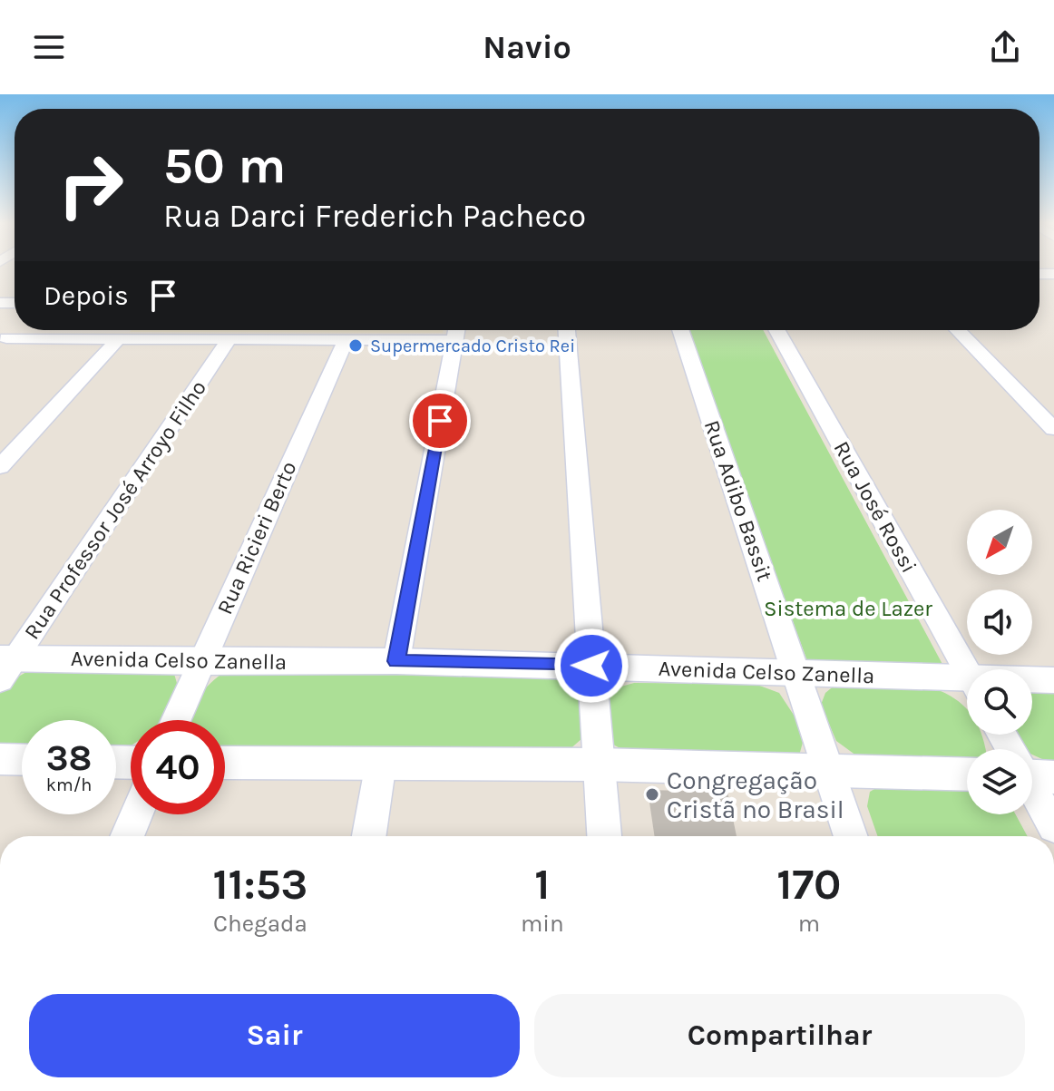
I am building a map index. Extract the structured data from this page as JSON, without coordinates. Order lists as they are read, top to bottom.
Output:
{
  "streets": {
    "street": [
      "Rua Adibo Bassit",
      "Rua José Rossi",
      "Rua Professor José Arroyo Filho",
      "Rua Ricieri Berto",
      "Avenida Celso Zanella"
    ]
  },
  "crossings": [
    ["Rua Adibo Bassit", "Avenida Celso Zanella"],
    ["Rua Professor José Arroyo Filho", "Avenida Celso Zanella"],
    ["Rua Ricieri Berto", "Avenida Celso Zanella"]
  ],
  "parks": ["Sistema de Lazer"],
  "places": ["Supermercado Cristo Rei", "Congregação Cristã no Brasil"],
  "north": "bottom left",
  "page": {
    "header": "Navio",
    "turn": ["50 m", "Rua Darci Frederich Pacheco"],
    "then": "Depois",
    "speed": "38 km/h",
    "limit": "40",
    "eta": [
      "11:53",
      "Chegada",
      "1",
      "min",
      "170",
      "m"
    ],
    "buttons": ["Sair", "Compartilhar"]
  }
}
